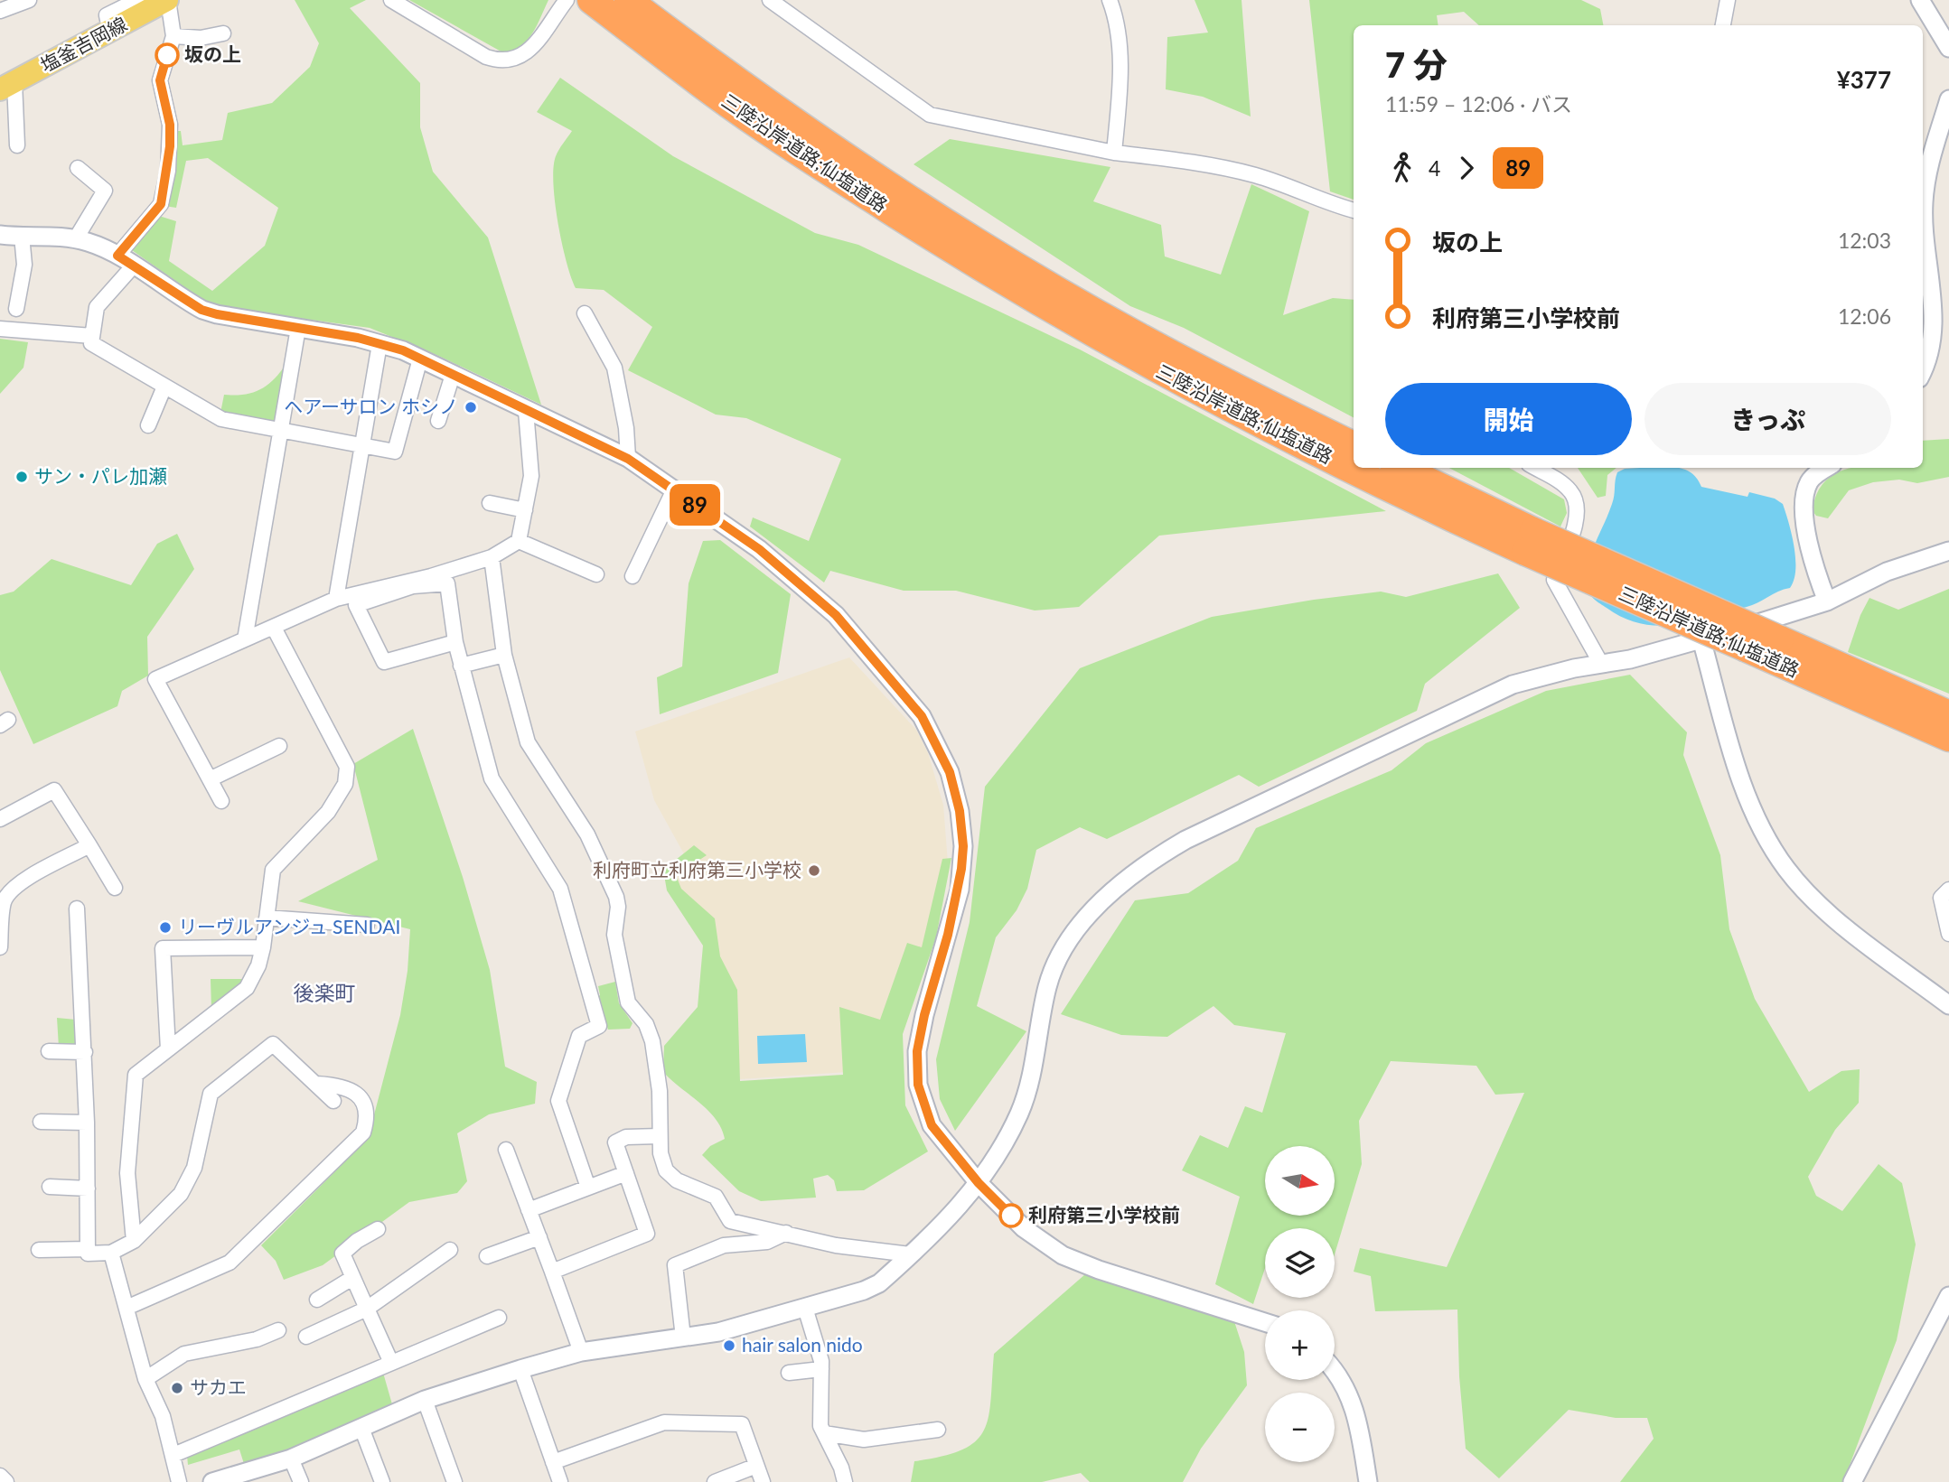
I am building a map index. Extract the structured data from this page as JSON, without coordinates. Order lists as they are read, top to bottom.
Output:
{
  "streets": {
    "highway": ["三陸沿岸道路;仙塩道路"],
    "main road": ["塩釜吉岡線"]
  },
  "districts": ["後楽町"],
  "places": [
    "坂の上",
    "ヘアーサロン ホシノ",
    "サン・パレ加瀬",
    "利府町立利府第三小学校",
    "リーヴルアンジュ SENDAI",
    "利府第三小学校前",
    "hair salon nido",
    "サカエ"
  ],
  "lines": ["bus line 89"],
  "north": "right",
  "page": {
    "on_map": "89",
    "heading": ["7 分", "11:59 – 12:06 · バス", "¥377"],
    "legs": ["4", "89"],
    "list": [
      {
        "name": "坂の上",
        "value": "12:03"
      },
      {
        "name": "利府第三小学校前",
        "value": "12:06"
      }
    ],
    "buttons": ["開始", "きっぷ"],
    "map_buttons": ["+", "−"]
  }
}
